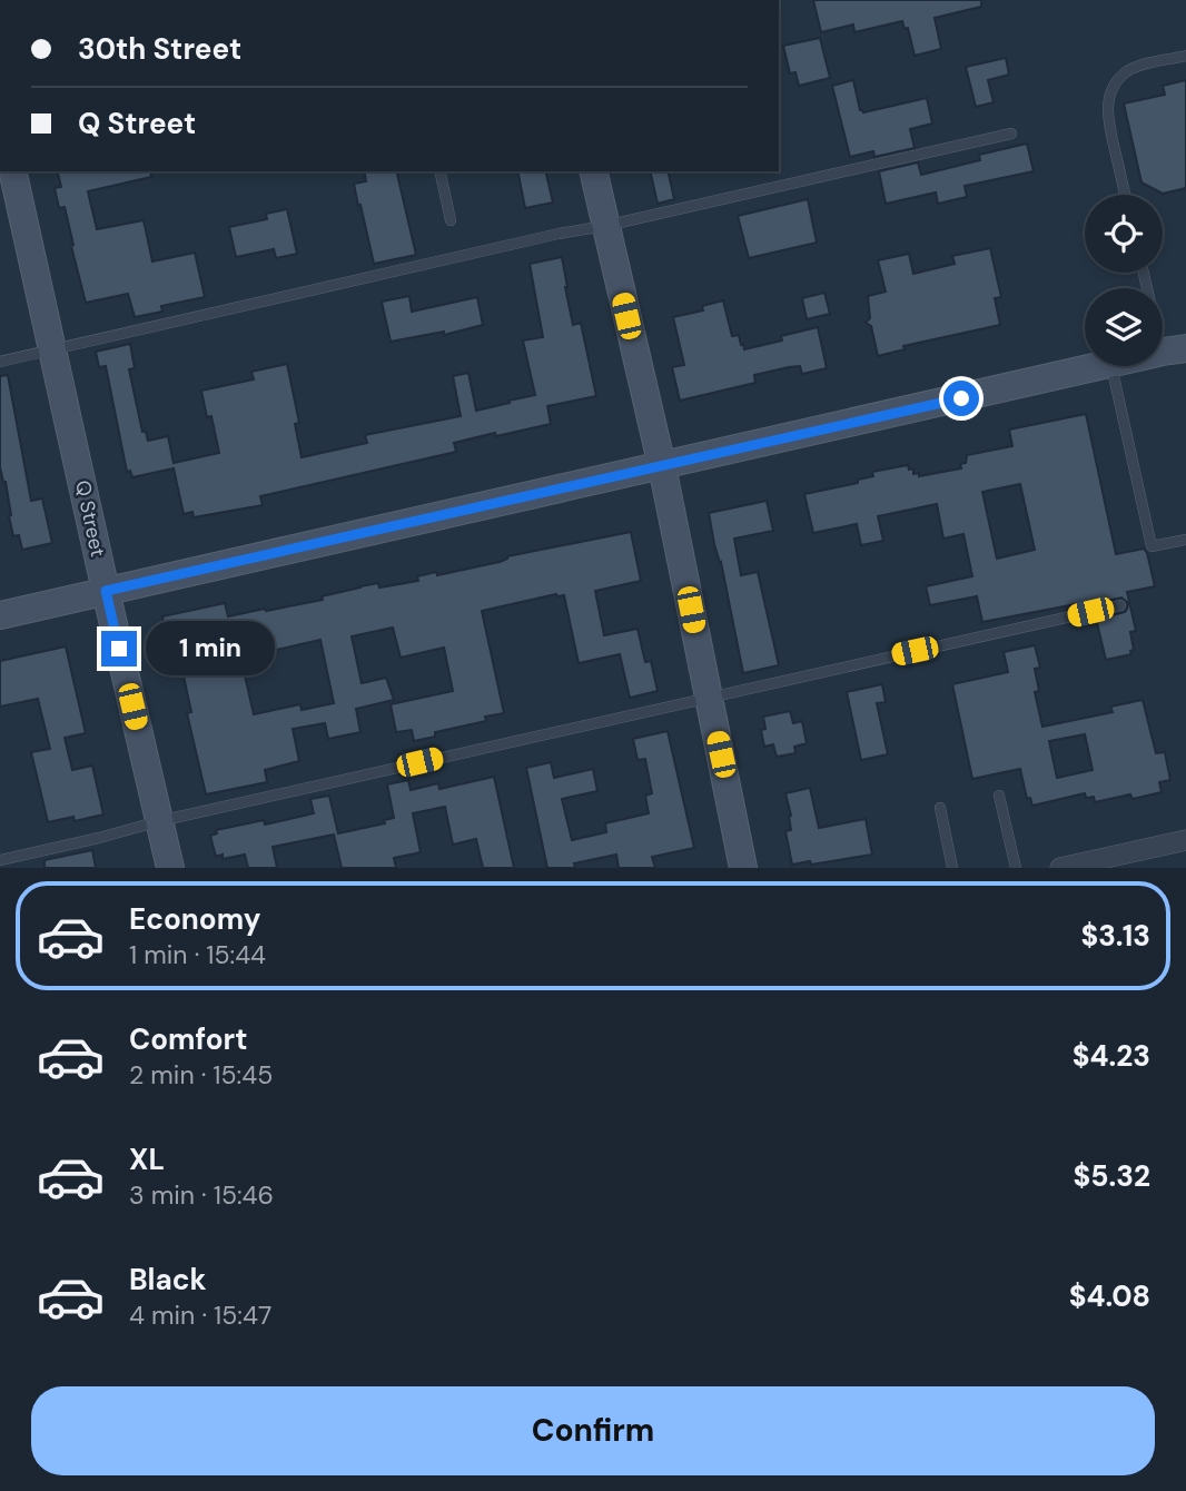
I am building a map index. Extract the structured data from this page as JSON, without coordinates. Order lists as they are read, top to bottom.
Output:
{
  "streets": {
    "street": ["Q Street"]
  },
  "page": {
    "banner": ["30th Street", "Q Street"],
    "bubble": "1 min",
    "list": [
      {
        "name": "Economy",
        "note": "1 min · 15:44",
        "value": "$3.13"
      },
      {
        "name": "Comfort",
        "note": "2 min · 15:45",
        "value": "$4.23"
      },
      {
        "name": "XL",
        "note": "3 min · 15:46",
        "value": "$5.32"
      },
      {
        "name": "Black",
        "note": "4 min · 15:47",
        "value": "$4.08"
      }
    ],
    "buttons": "Confirm"
  }
}
